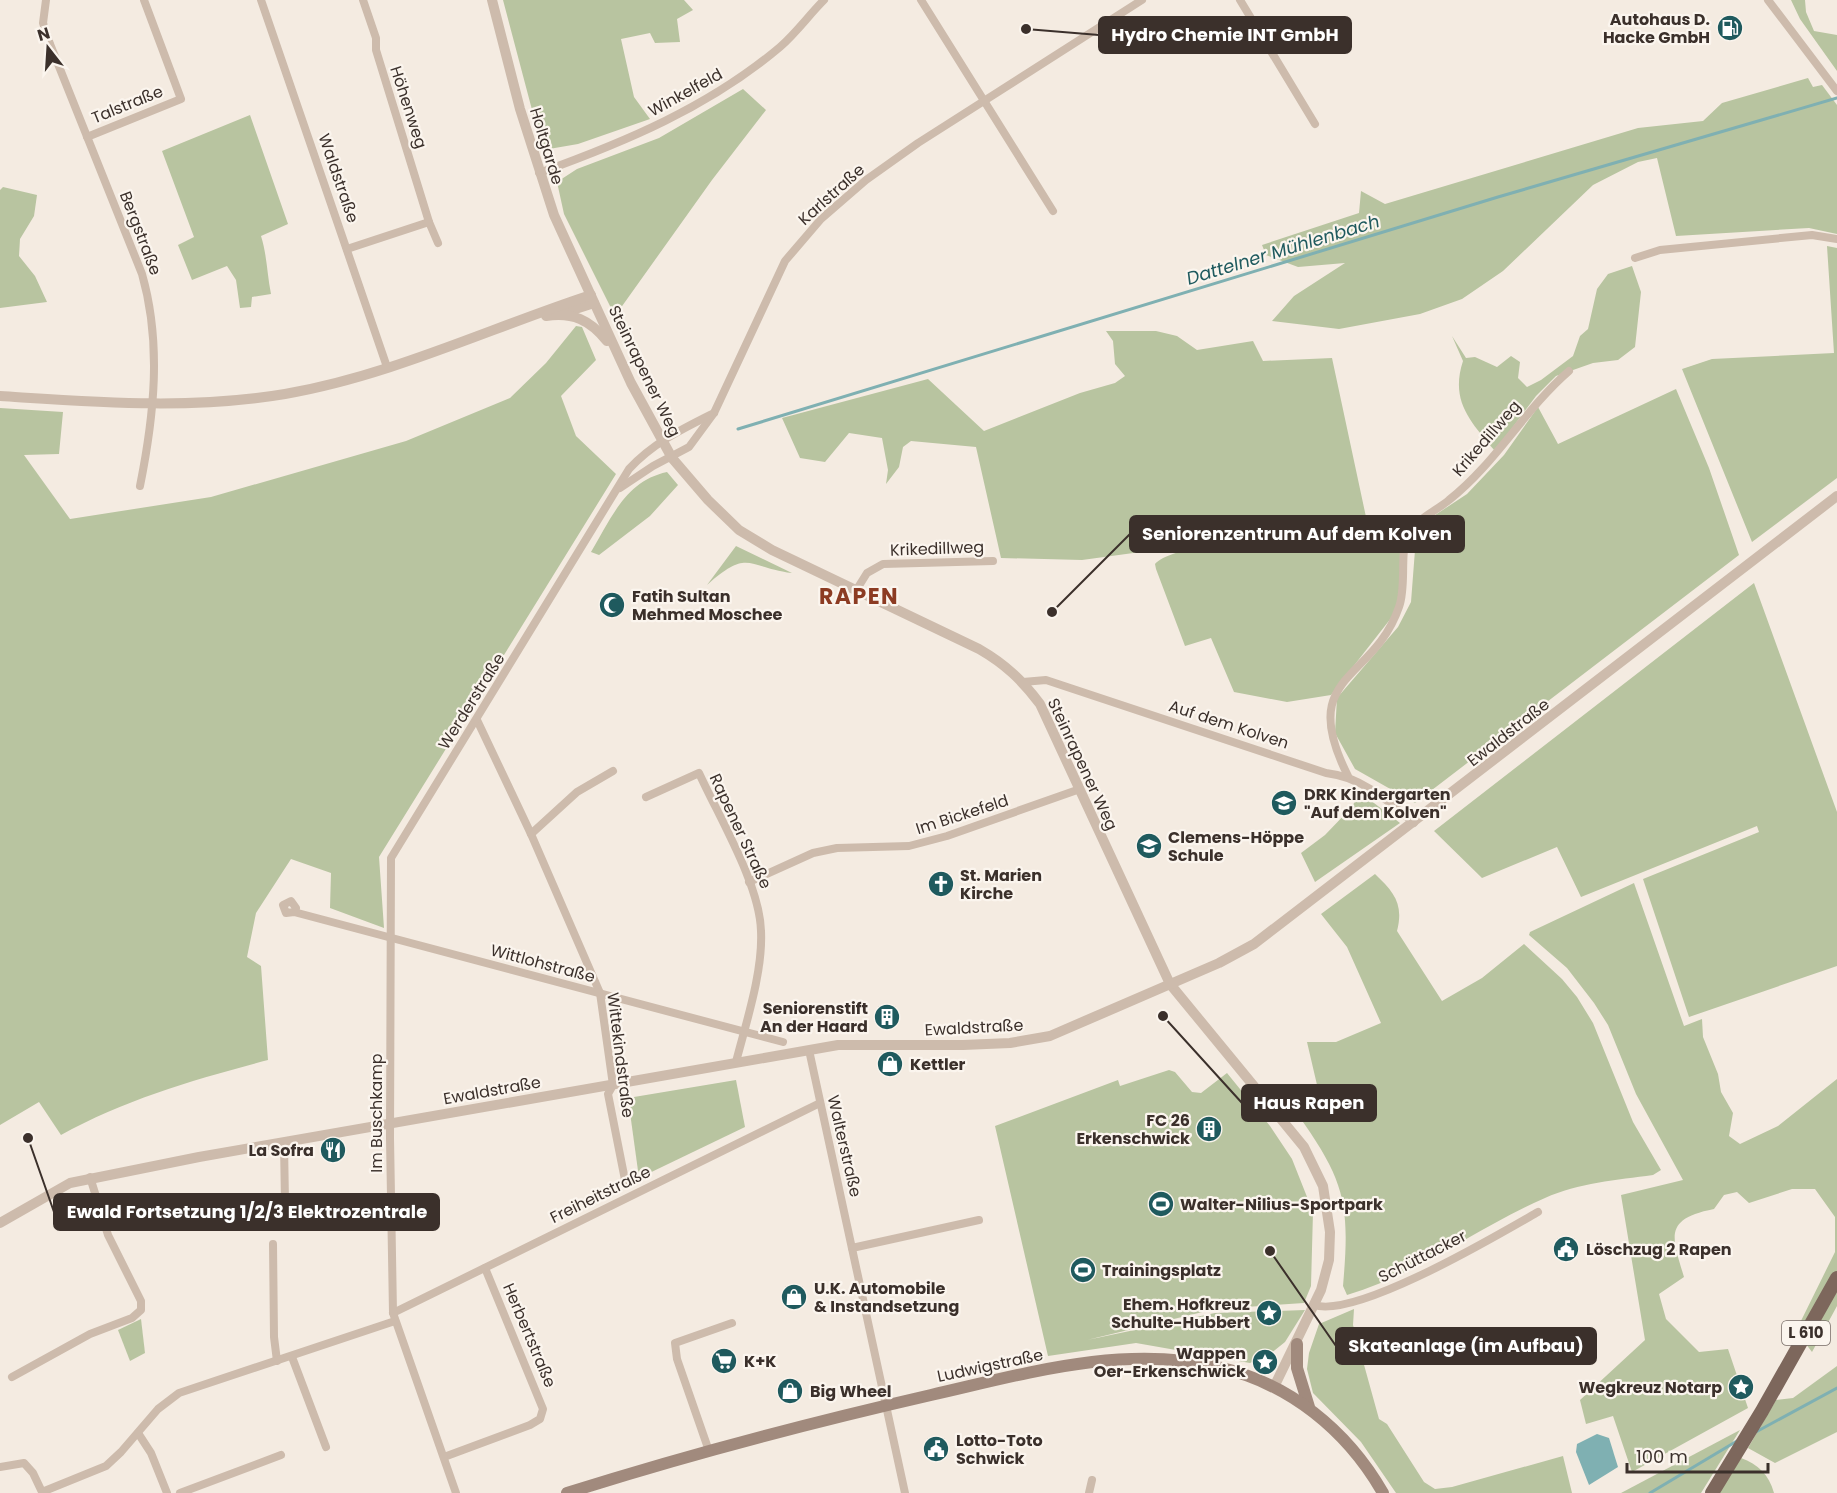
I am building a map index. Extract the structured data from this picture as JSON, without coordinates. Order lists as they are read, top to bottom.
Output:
{
  "streets": {
    "main road": ["L 610", "Ludwigstraße"],
    "street": [
      "Winkelfeld",
      "Talstraße",
      "Höhenweg",
      "Holtgarde",
      "Waldstraße",
      "Karlstraße",
      "Bergstraße",
      "Steinrapener Weg",
      "Krikedillweg",
      "Werderstraße",
      "Auf dem Kolven",
      "Ewaldstraße",
      "Im Bickefeld",
      "Rapener Straße",
      "Wittlohstraße",
      "Wittekindstraße",
      "Im Buschkamp",
      "Walterstraße",
      "Freiheitstraße",
      "Schüttacker",
      "Herbertstraße"
    ]
  },
  "crossings": [
    ["Winkelfeld", "Holtgarde"],
    ["Talstraße", "Bergstraße"],
    ["Holtgarde", "Steinrapener Weg"],
    ["Karlstraße", "Steinrapener Weg"],
    ["Karlstraße", "Werderstraße"],
    ["Steinrapener Weg", "Krikedillweg"],
    ["Steinrapener Weg", "Werderstraße"],
    ["Steinrapener Weg", "Auf dem Kolven"],
    ["Steinrapener Weg", "Ewaldstraße"],
    ["Steinrapener Weg", "Im Bickefeld"],
    ["Steinrapener Weg", "Schüttacker"],
    ["Steinrapener Weg", "Ludwigstraße"],
    ["Krikedillweg", "Auf dem Kolven"],
    ["Werderstraße", "Wittlohstraße"],
    ["Werderstraße", "Wittekindstraße"],
    ["Werderstraße", "Im Buschkamp"],
    ["Auf dem Kolven", "Ewaldstraße"],
    ["Ewaldstraße", "Rapener Straße"],
    ["Ewaldstraße", "Wittekindstraße"],
    ["Ewaldstraße", "Im Buschkamp"],
    ["Ewaldstraße", "Walterstraße"],
    ["Im Bickefeld", "Rapener Straße"],
    ["Rapener Straße", "Wittlohstraße"],
    ["Wittlohstraße", "Wittekindstraße"],
    ["Wittlohstraße", "Im Buschkamp"],
    ["Im Buschkamp", "Freiheitstraße"],
    ["Im Buschkamp", "Herbertstraße"],
    ["Walterstraße", "Freiheitstraße"],
    ["Walterstraße", "Ludwigstraße"],
    ["Freiheitstraße", "Herbertstraße"]
  ],
  "districts": ["RAPEN"],
  "water": ["Dattelner Mühlenbach"],
  "places": {
    "fuel station": ["Autohaus D. Hacke GmbH"],
    "other": [
      "Hydro Chemie INT GmbH",
      "Seniorenzentrum Auf dem Kolven",
      "Haus Rapen",
      "Ewald Fortsetzung 1/2/3 Elektrozentrale",
      "Skateanlage (im Aufbau)"
    ],
    "mosque": ["Fatih Sultan Mehmed Moschee"],
    "school or university": ["DRK Kindergarten \"Auf dem Kolven\"", "Clemens-Höppe Schule"],
    "church": ["St. Marien Kirche"],
    "building": ["Seniorenstift An der Haard", "FC 26 Erkenschwick"],
    "shop": ["Kettler", "U.K. Automobile & Instandsetzung", "Big Wheel"],
    "restaurant": ["La Sofra"],
    "sports": ["Walter-Nilius-Sportpark", "Trainingsplatz"],
    "public building": ["Löschzug 2 Rapen", "Lotto-Toto Schwick"],
    "place": ["Ehem. Hofkreuz Schulte-Hubbert", "Wappen Oer-Erkenschwick", "Wegkreuz Notarp"],
    "supermarket": ["K+K"]
  },
  "scale_bar": "100 m",
  "north": "top"
}
